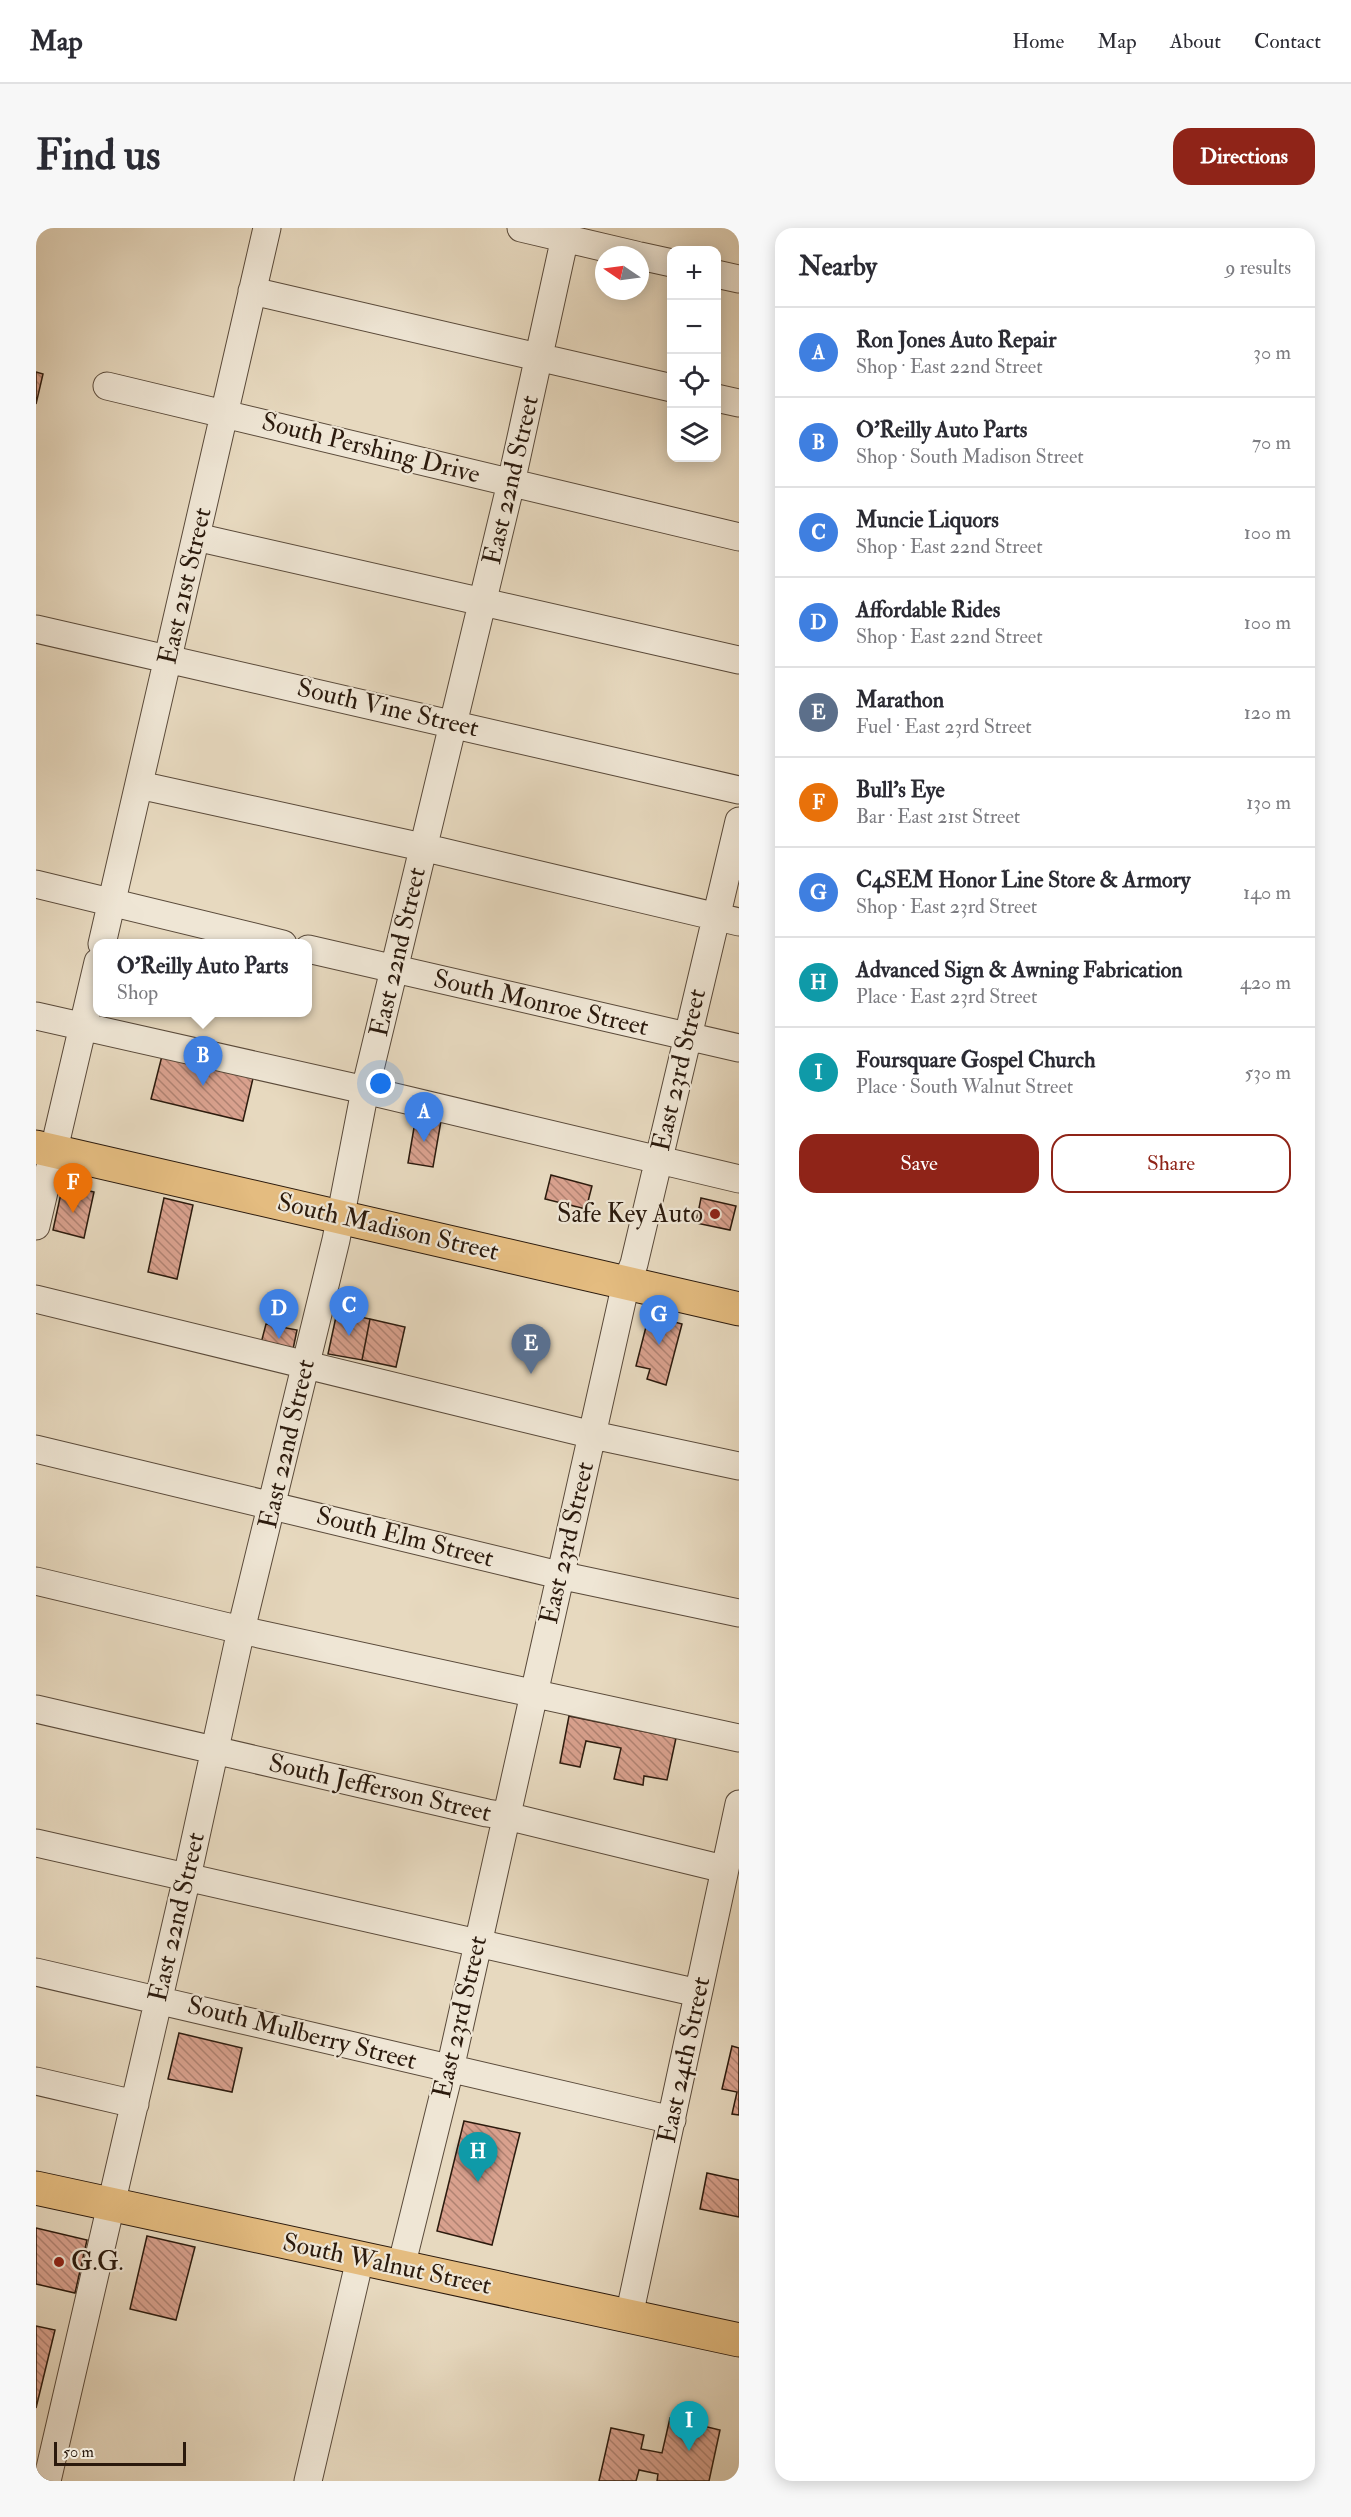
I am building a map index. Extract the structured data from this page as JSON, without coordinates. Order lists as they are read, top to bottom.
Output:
{
  "streets": {
    "main road": ["South Madison Street", "South Walnut Street"],
    "street": [
      "South Pershing Drive",
      "East 22nd Street",
      "East 21st Street",
      "South Vine Street",
      "South Monroe Street",
      "East 23rd Street",
      "South Elm Street",
      "South Jefferson Street",
      "South Mulberry Street",
      "East 24th Street"
    ]
  },
  "crossings": [
    ["South Pershing Drive", "East 22nd Street"],
    ["South Pershing Drive", "East 21st Street"],
    ["East 22nd Street", "South Vine Street"],
    ["East 22nd Street", "South Monroe Street"],
    ["East 22nd Street", "South Madison Street"],
    ["East 22nd Street", "South Elm Street"],
    ["East 22nd Street", "South Jefferson Street"],
    ["East 22nd Street", "South Mulberry Street"],
    ["East 22nd Street", "South Walnut Street"],
    ["East 21st Street", "South Vine Street"],
    ["South Monroe Street", "East 23rd Street"],
    ["East 23rd Street", "South Madison Street"],
    ["East 23rd Street", "South Elm Street"],
    ["East 23rd Street", "South Jefferson Street"],
    ["East 23rd Street", "South Mulberry Street"],
    ["East 23rd Street", "South Walnut Street"],
    ["South Jefferson Street", "East 24th Street"],
    ["South Mulberry Street", "East 24th Street"],
    ["East 24th Street", "South Walnut Street"]
  ],
  "places": ["Safe Key Auto", "G.G."],
  "scale_bar": "50 m",
  "north": "left",
  "page": {
    "header": "Map",
    "nav": [
      "Home",
      "Map",
      "About",
      "Contact"
    ],
    "buttons": [
      "Directions",
      ["Save", "Share"]
    ],
    "title": "Find us",
    "heading": ["Nearby", "9 results"],
    "map_buttons": ["+", "−"],
    "list": [
      {
        "mark": "A",
        "name": "Ron Jones Auto Repair",
        "note": "Shop · East 22nd Street",
        "value": "30 m"
      },
      {
        "mark": "B",
        "name": "O'Reilly Auto Parts",
        "note": "Shop · South Madison Street",
        "value": "70 m"
      },
      {
        "mark": "C",
        "name": "Muncie Liquors",
        "note": "Shop · East 22nd Street",
        "value": "100 m"
      },
      {
        "mark": "D",
        "name": "Affordable Rides",
        "note": "Shop · East 22nd Street",
        "value": "100 m"
      },
      {
        "mark": "E",
        "name": "Marathon",
        "note": "Fuel · East 23rd Street",
        "value": "120 m"
      },
      {
        "mark": "F",
        "name": "Bull's Eye",
        "note": "Bar · East 21st Street",
        "value": "130 m"
      },
      {
        "mark": "G",
        "name": "C4SEM Honor Line Store & Armory",
        "note": "Shop · East 23rd Street",
        "value": "140 m"
      },
      {
        "mark": "H",
        "name": "Advanced Sign & Awning Fabrication",
        "note": "Place · East 23rd Street",
        "value": "420 m"
      },
      {
        "mark": "I",
        "name": "Foursquare Gospel Church",
        "note": "Place · South Walnut Street",
        "value": "530 m"
      }
    ],
    "popup": ["O'Reilly Auto Parts", "Shop"],
    "pins": [
      "B",
      "A",
      "F",
      "C",
      "D",
      "G",
      "E",
      "H",
      "I"
    ],
    "scale": "50 m"
  }
}
